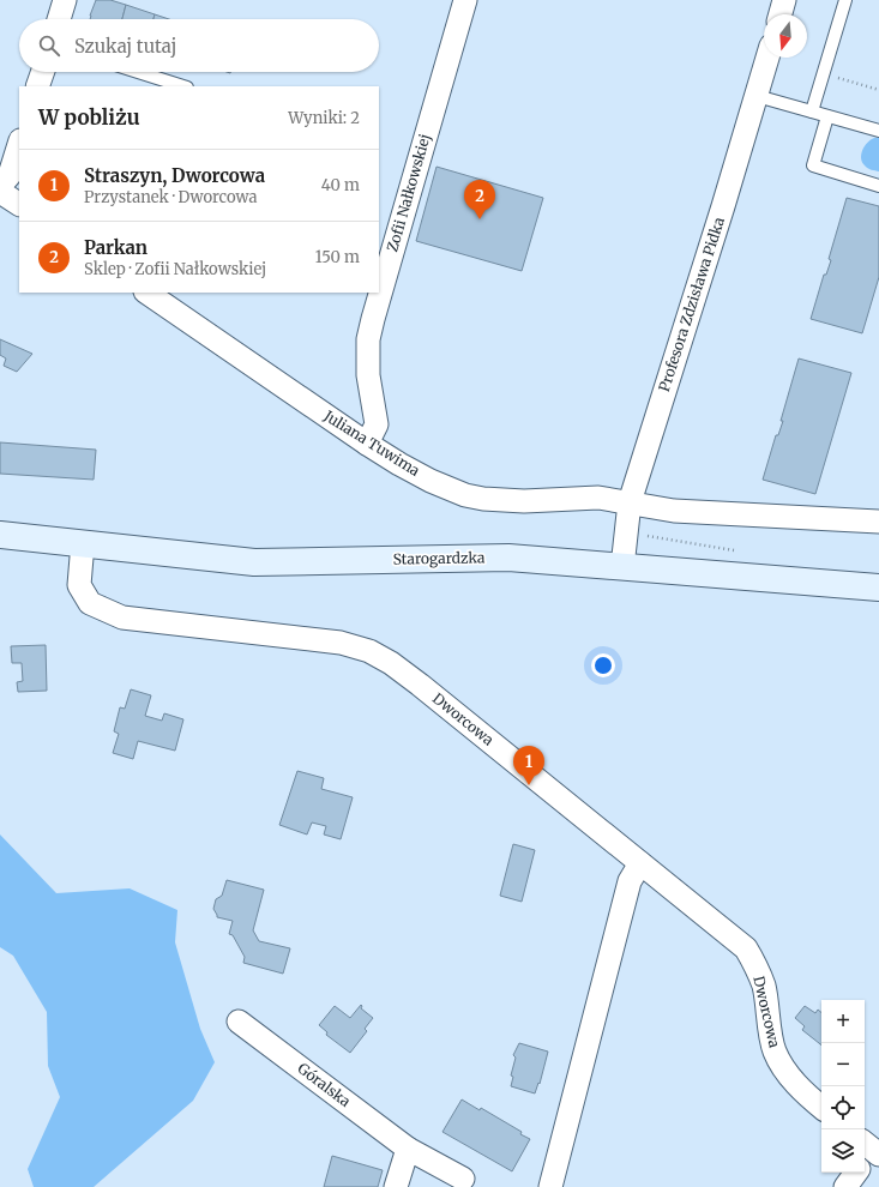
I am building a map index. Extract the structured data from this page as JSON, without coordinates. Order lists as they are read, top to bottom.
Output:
{
  "streets": {
    "main road": ["Starogardzka"],
    "street": [
      "Zofii Nałkowskiej",
      "Profesora Zdzisława Pidka",
      "Juliana Tuwima",
      "Dworcowa",
      "Góralska"
    ]
  },
  "crossings": [
    ["Zofii Nałkowskiej", "Juliana Tuwima"],
    ["Profesora Zdzisława Pidka", "Juliana Tuwima"],
    ["Profesora Zdzisława Pidka", "Starogardzka"],
    ["Starogardzka", "Dworcowa"]
  ],
  "north": "bottom",
  "page": {
    "search": "Szukaj tutaj",
    "heading": ["W pobliżu", "Wyniki: 2"],
    "list": [
      {
        "mark": "1",
        "name": "Straszyn, Dworcowa",
        "note": "Przystanek · Dworcowa",
        "value": "40 m"
      },
      {
        "mark": "2",
        "name": "Parkan",
        "note": "Sklep · Zofii Nałkowskiej",
        "value": "150 m"
      }
    ],
    "pins": ["2", "1"],
    "map_buttons": ["+", "−"]
  }
}
